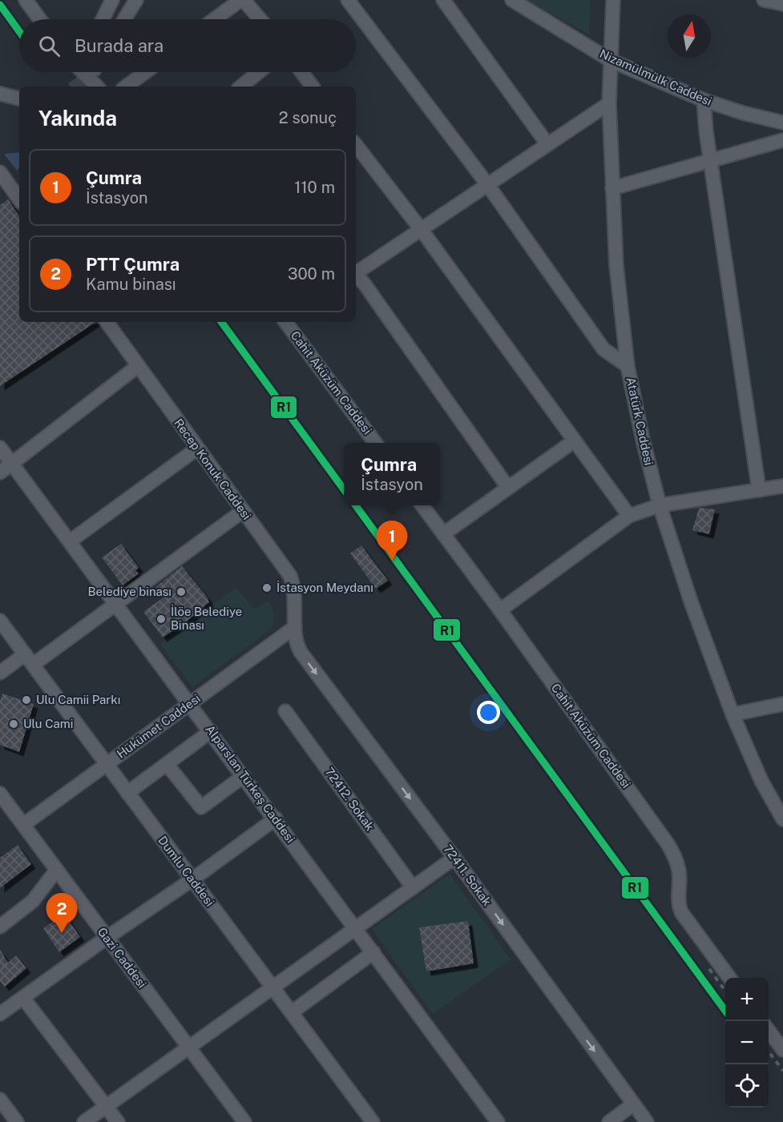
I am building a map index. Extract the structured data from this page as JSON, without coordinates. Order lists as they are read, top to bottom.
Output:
{
  "streets": {
    "street": [
      "Nizamülmülk Caddesi",
      "Cahit Aküzüm Caddesi",
      "Atatürk Caddesi",
      "Recep Konuk Caddesi",
      "Hükümet Caddesi",
      "Alparslan Türkeş Caddesi",
      "72412. Sokak",
      "Dumlu Caddesi",
      "72411. Sokak",
      "Gazi Caddesi"
    ]
  },
  "crossings": [
    ["Nizamülmülk Caddesi", "Atatürk Caddesi"],
    ["Recep Konuk Caddesi", "Hükümet Caddesi"],
    ["Recep Konuk Caddesi", "72411. Sokak"],
    ["Hükümet Caddesi", "Alparslan Türkeş Caddesi"],
    ["Hükümet Caddesi", "Dumlu Caddesi"],
    ["Hükümet Caddesi", "72411. Sokak"],
    ["Hükümet Caddesi", "Gazi Caddesi"]
  ],
  "one_way": ["72411. Sokak"],
  "places": [
    "İstasyon Meydanı",
    "Belediye binası",
    "İlöe Belediye Binası",
    "Ulu Camii Parkı",
    "Ulu Cami"
  ],
  "lines": ["transit line R1"],
  "north": "top",
  "page": {
    "search": "Burada ara",
    "heading": ["Yakında", "2 sonuç"],
    "list": [
      {
        "mark": "1",
        "name": "Çumra",
        "note": "İstasyon",
        "value": "110 m"
      },
      {
        "mark": "2",
        "name": "PTT Çumra",
        "note": "Kamu binası",
        "value": "300 m"
      }
    ],
    "popup": ["Çumra", "İstasyon"],
    "pins": ["1", "2"],
    "map_buttons": ["+", "−"]
  }
}
